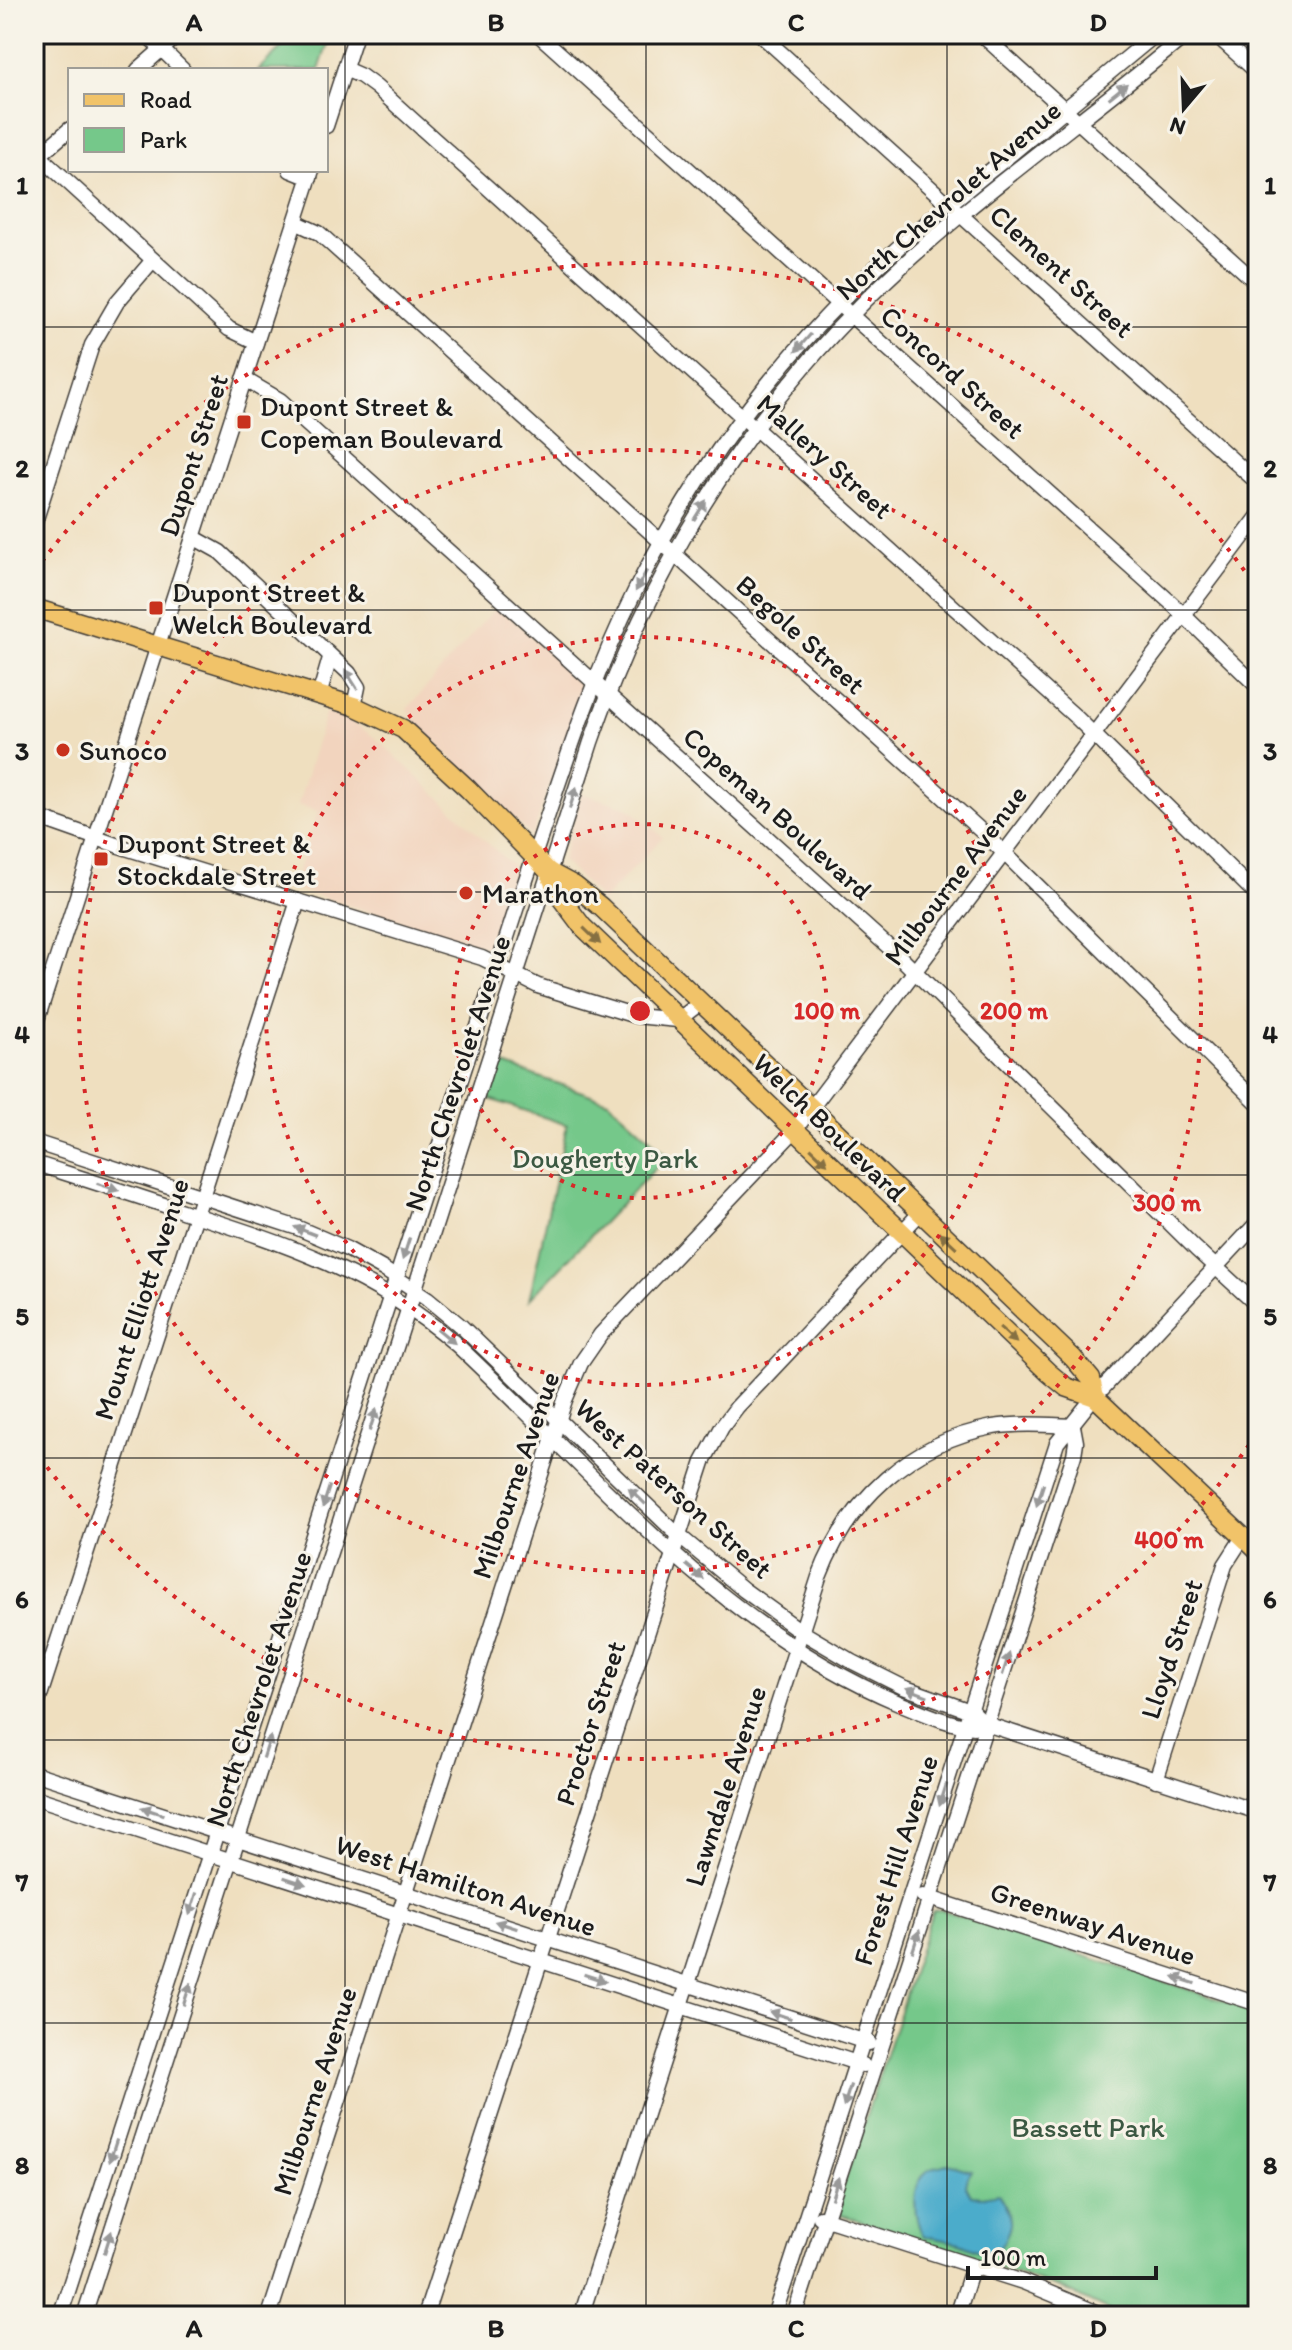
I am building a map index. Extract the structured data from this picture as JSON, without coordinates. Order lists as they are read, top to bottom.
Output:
{
  "streets": {
    "main road": ["Welch Boulevard"],
    "street": [
      "North Chevrolet Avenue",
      "Clement Street",
      "Concord Street",
      "Dupont Street",
      "Mallery Street",
      "Begole Street",
      "Copeman Boulevard",
      "Milbourne Avenue",
      "Mount Elliott Avenue",
      "West Paterson Street",
      "Lloyd Street",
      "Proctor Street",
      "Lawndale Avenue",
      "Forest Hill Avenue",
      "West Hamilton Avenue",
      "Greenway Avenue"
    ]
  },
  "crossings": [
    ["North Chevrolet Avenue", "Clement Street"],
    ["North Chevrolet Avenue", "Concord Street"],
    ["North Chevrolet Avenue", "Mallery Street"],
    ["North Chevrolet Avenue", "Begole Street"],
    ["North Chevrolet Avenue", "Copeman Boulevard"],
    ["North Chevrolet Avenue", "Welch Boulevard"],
    ["North Chevrolet Avenue", "West Paterson Street"],
    ["North Chevrolet Avenue", "West Hamilton Avenue"],
    ["Concord Street", "Milbourne Avenue"],
    ["Dupont Street", "Begole Street"],
    ["Dupont Street", "Copeman Boulevard"],
    ["Dupont Street", "Welch Boulevard"],
    ["Mallery Street", "Milbourne Avenue"],
    ["Begole Street", "Milbourne Avenue"],
    ["Copeman Boulevard", "Milbourne Avenue"],
    ["Copeman Boulevard", "Forest Hill Avenue"],
    ["Milbourne Avenue", "Welch Boulevard"],
    ["Milbourne Avenue", "West Paterson Street"],
    ["Milbourne Avenue", "West Hamilton Avenue"],
    ["Welch Boulevard", "Lloyd Street"],
    ["Welch Boulevard", "Proctor Street"],
    ["Welch Boulevard", "Forest Hill Avenue"],
    ["Mount Elliott Avenue", "West Paterson Street"],
    ["West Paterson Street", "Lloyd Street"],
    ["West Paterson Street", "Proctor Street"],
    ["West Paterson Street", "Lawndale Avenue"],
    ["West Paterson Street", "Forest Hill Avenue"],
    ["Proctor Street", "West Hamilton Avenue"],
    ["Lawndale Avenue", "Forest Hill Avenue"],
    ["Lawndale Avenue", "West Hamilton Avenue"],
    ["Forest Hill Avenue", "West Hamilton Avenue"],
    ["Forest Hill Avenue", "Greenway Avenue"]
  ],
  "one_way": ["Greenway Avenue"],
  "parks": ["Dougherty Park", "Bassett Park"],
  "places": {
    "transit": ["Dupont Street & Copeman Boulevard", "Dupont Street & Welch Boulevard", "Dupont Street & Stockdale Street"],
    "other": ["Sunoco", "Marathon"]
  },
  "legend": ["Road", "Park"],
  "scale_bar": "100 m",
  "north": "bottom",
  "grid": {
    "columns": [
      "A",
      "B",
      "C",
      "D"
    ],
    "rows": [
      "1",
      "2",
      "3",
      "4",
      "5",
      "6",
      "7",
      "8"
    ]
  },
  "rings": [
    "100 m",
    "200 m",
    "300 m",
    "400 m"
  ]
}
